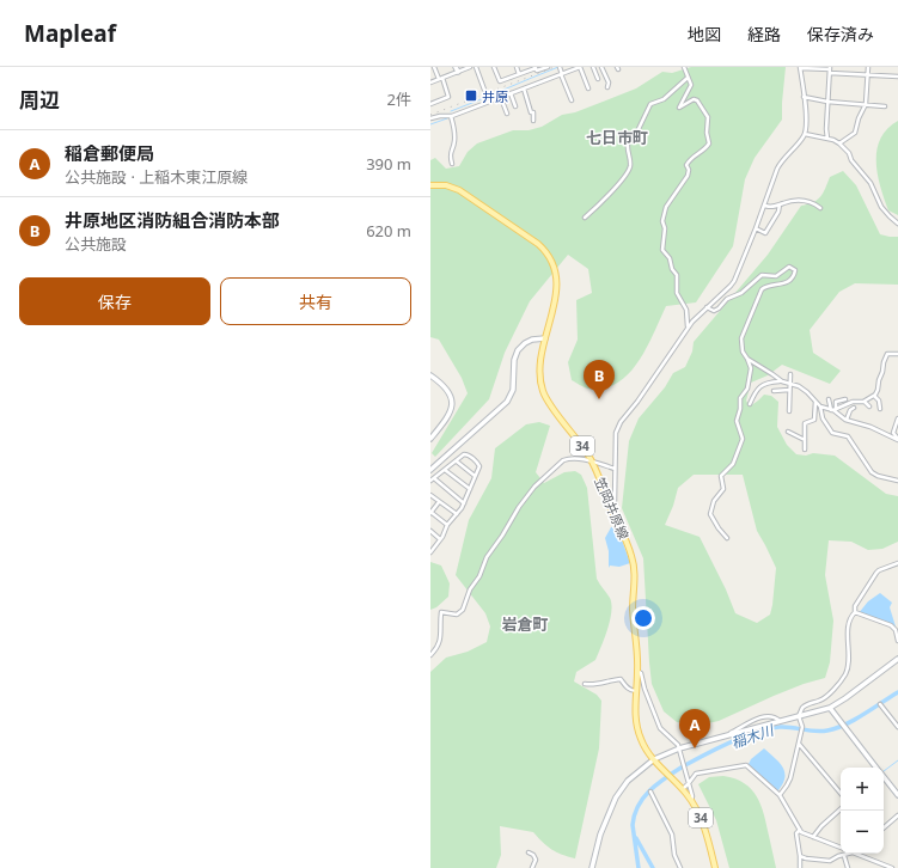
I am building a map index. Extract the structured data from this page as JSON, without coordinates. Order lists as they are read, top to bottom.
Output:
{
  "streets": {
    "main road": ["34", "笠岡井原線"]
  },
  "districts": ["七日市町", "岩倉町"],
  "water": ["稲木川"],
  "places": {
    "transit": ["井原"]
  },
  "page": {
    "header": "Mapleaf",
    "nav": ["地図", "経路", "保存済み"],
    "heading": ["周辺", "2件"],
    "list": [
      {
        "mark": "A",
        "name": "稲倉郵便局",
        "note": "公共施設 · 上稲木東江原線",
        "value": "390 m"
      },
      {
        "mark": "B",
        "name": "井原地区消防組合消防本部",
        "note": "公共施設",
        "value": "620 m"
      }
    ],
    "buttons": ["保存", "共有"],
    "pins": ["B", "A"],
    "map_buttons": ["+", "−"]
  }
}
